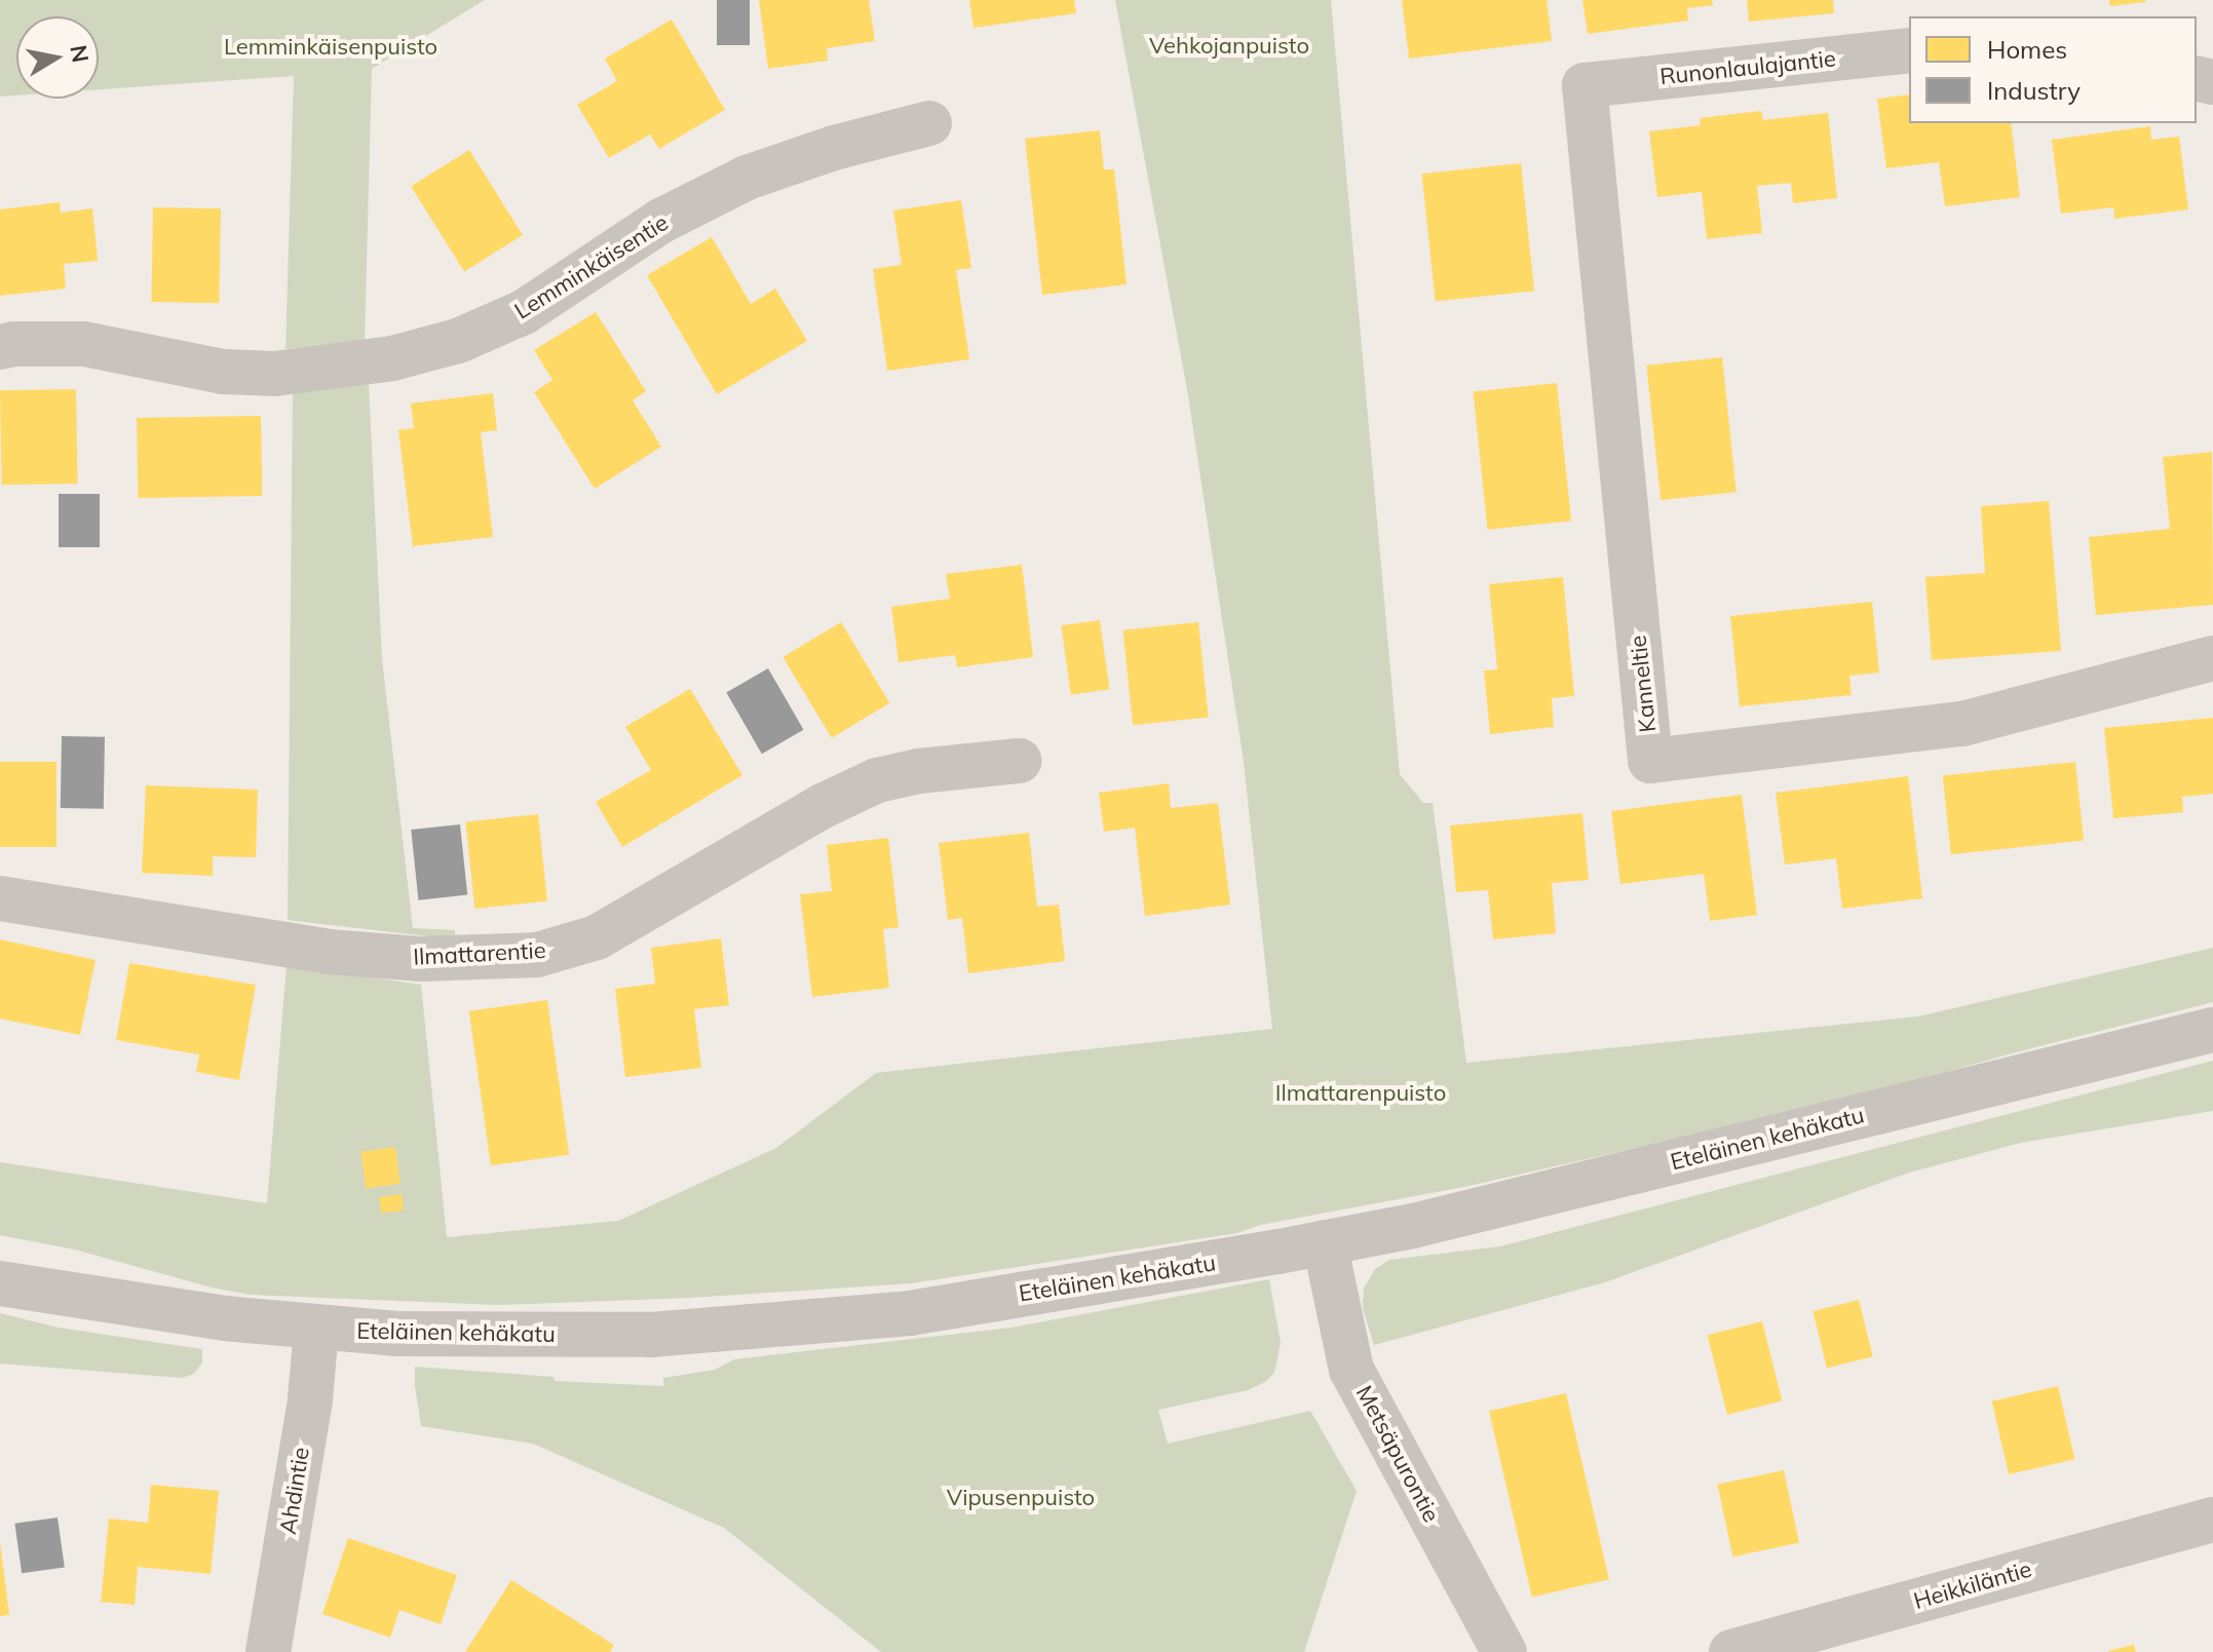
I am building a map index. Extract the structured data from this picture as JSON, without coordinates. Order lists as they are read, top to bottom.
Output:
{
  "streets": {
    "street": [
      "Runonlaulajantie",
      "Lemminkäisentie",
      "Kanneltie",
      "Ilmattarentie",
      "Eteläinen kehäkatu",
      "Metsäpurontie",
      "Ahdintie",
      "Heikkiläntie"
    ]
  },
  "crossings": [
    ["Runonlaulajantie", "Kanneltie"],
    ["Eteläinen kehäkatu", "Metsäpurontie"],
    ["Eteläinen kehäkatu", "Ahdintie"]
  ],
  "parks": [
    "Vehkojanpuisto",
    "Lemminkäisenpuisto",
    "Ilmattarenpuisto",
    "Vipusenpuisto"
  ],
  "legend": ["Homes", "Industry"],
  "north": "right"
}
